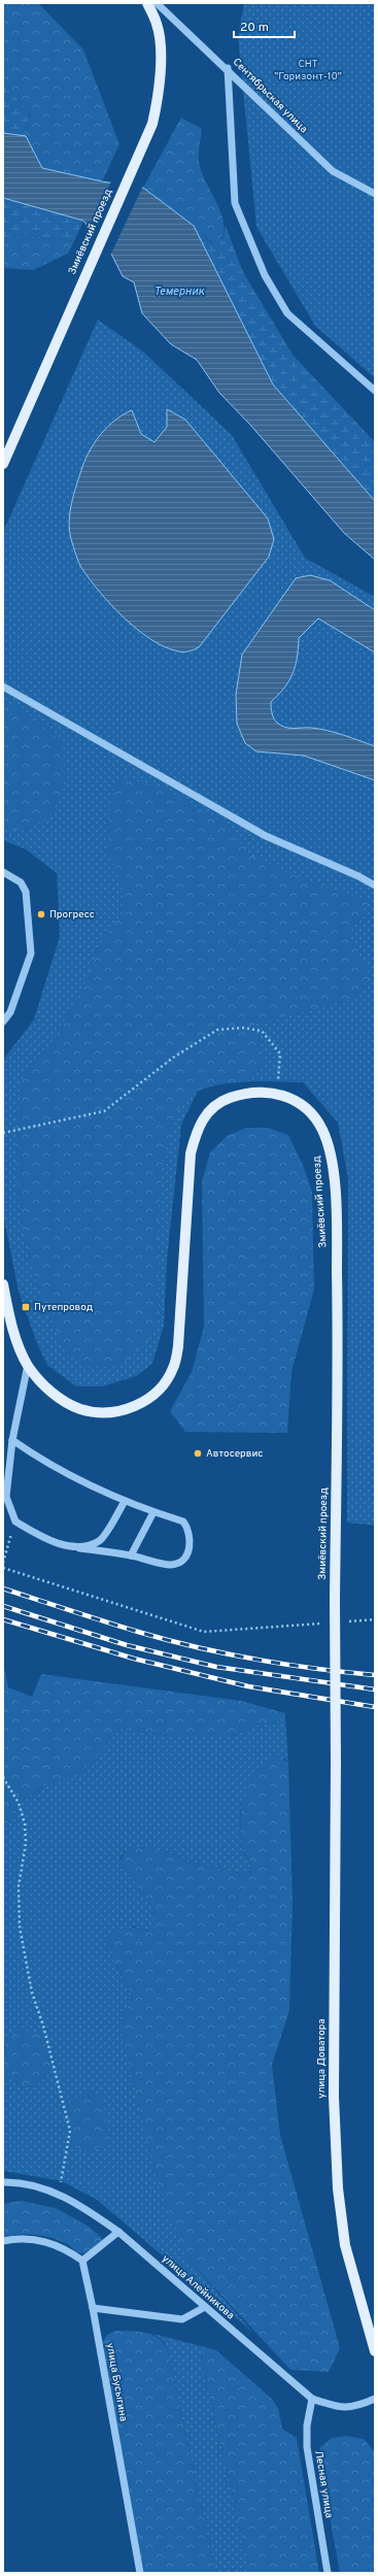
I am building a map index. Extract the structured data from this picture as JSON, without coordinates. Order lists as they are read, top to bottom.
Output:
{
  "streets": {
    "main road": ["Змиёвский проезд", "улица Доватора"],
    "street": [
      "Сентябрьская улица",
      "улица Алейникова",
      "улица Бусыгина",
      "Лесная улица"
    ]
  },
  "crossings": [
    ["Змиёвский проезд", "улица Доватора"],
    ["улица Алейникова", "Лесная улица"]
  ],
  "water": ["Темерник"],
  "parks": ["СНТ \"Горизонт-10\""],
  "places": {
    "other": ["Прогресс", "Автосервис"],
    "transit": ["Путепровод"]
  },
  "scale_bar": "20 m"
}
